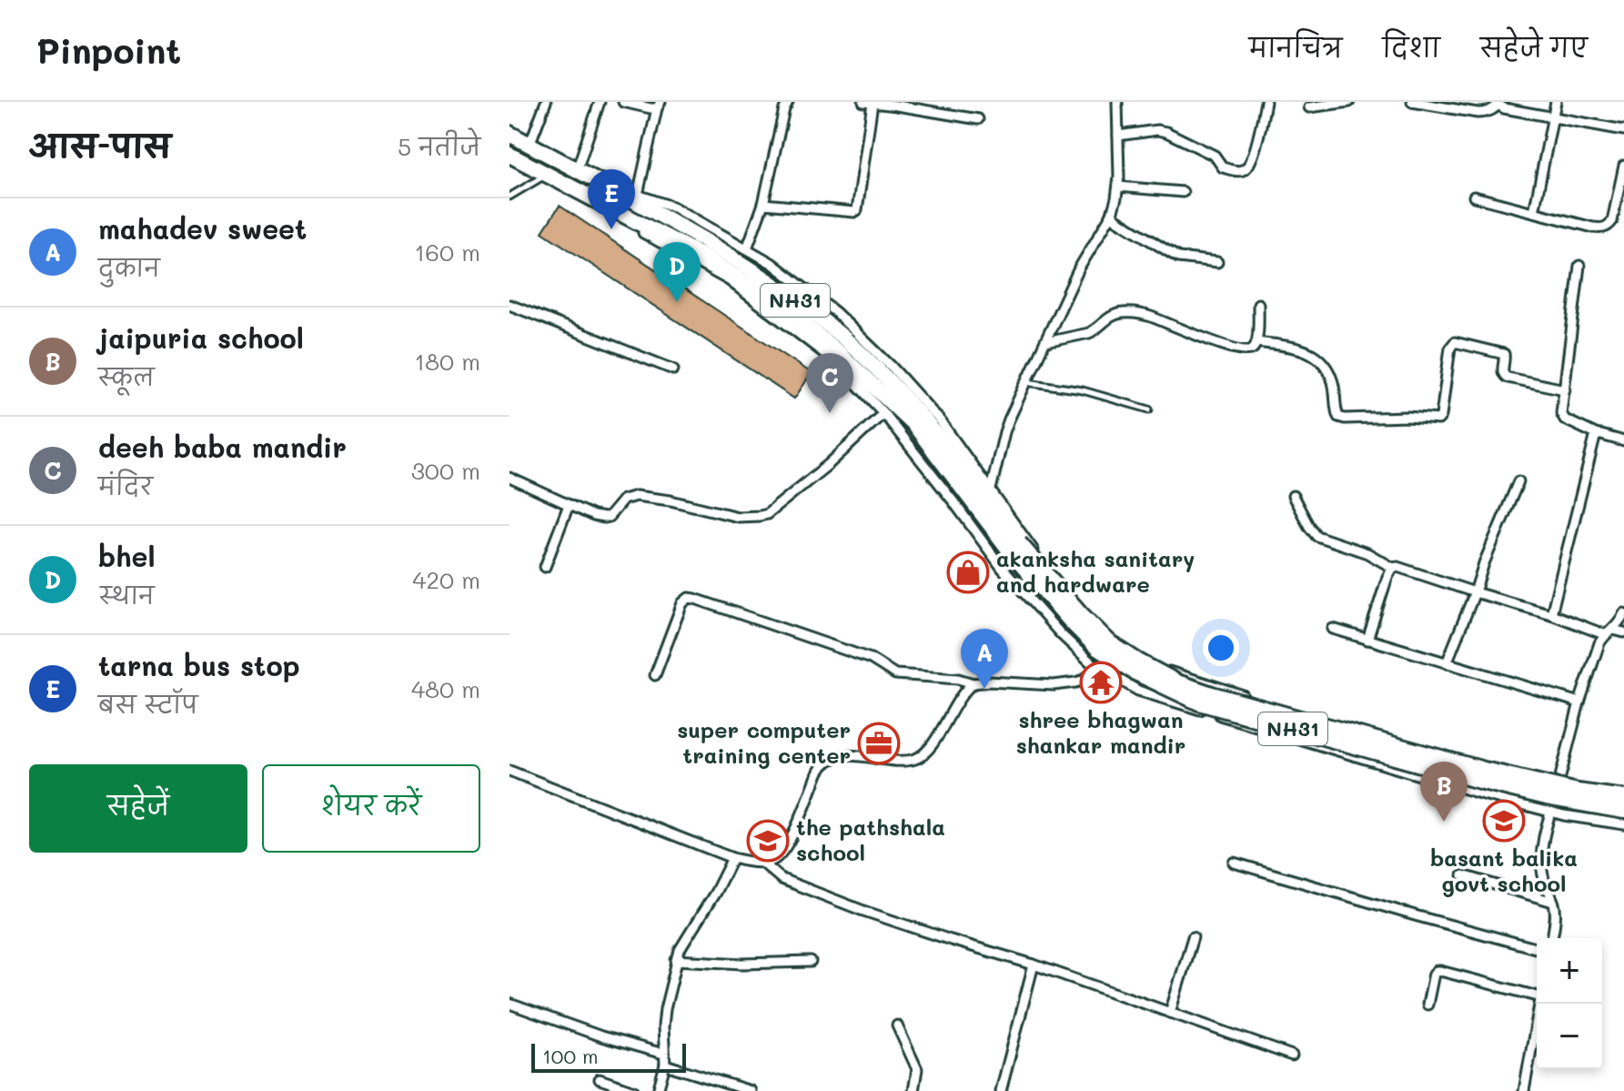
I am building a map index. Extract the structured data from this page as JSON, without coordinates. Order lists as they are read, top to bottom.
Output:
{
  "streets": {
    "highway": ["NH31"]
  },
  "places": {
    "shop": ["akanksha sanitary and hardware"],
    "temple": ["shree bhagwan shankar mandir"],
    "office": ["super computer training center"],
    "school or university": ["basant balika govt school", "the pathshala school"]
  },
  "scale_bar": "100 m",
  "page": {
    "header": "Pinpoint",
    "nav": ["मानचित्र", "दिशा", "सहेजे गए"],
    "heading": ["आस-पास", "5 नतीजे"],
    "pins": [
      "E",
      "D",
      "C",
      "A",
      "B"
    ],
    "list": [
      {
        "mark": "A",
        "name": "mahadev sweet",
        "note": "दुकान",
        "value": "160 m"
      },
      {
        "mark": "B",
        "name": "jaipuria school",
        "note": "स्कूल",
        "value": "180 m"
      },
      {
        "mark": "C",
        "name": "deeh baba mandir",
        "note": "मंदिर",
        "value": "300 m"
      },
      {
        "mark": "D",
        "name": "bhel",
        "note": "स्थान",
        "value": "420 m"
      },
      {
        "mark": "E",
        "name": "tarna bus stop",
        "note": "बस स्टॉप",
        "value": "480 m"
      }
    ],
    "buttons": ["सहेजें", "शेयर करें"],
    "map_buttons": ["+", "−"],
    "scale": "100 m"
  }
}
